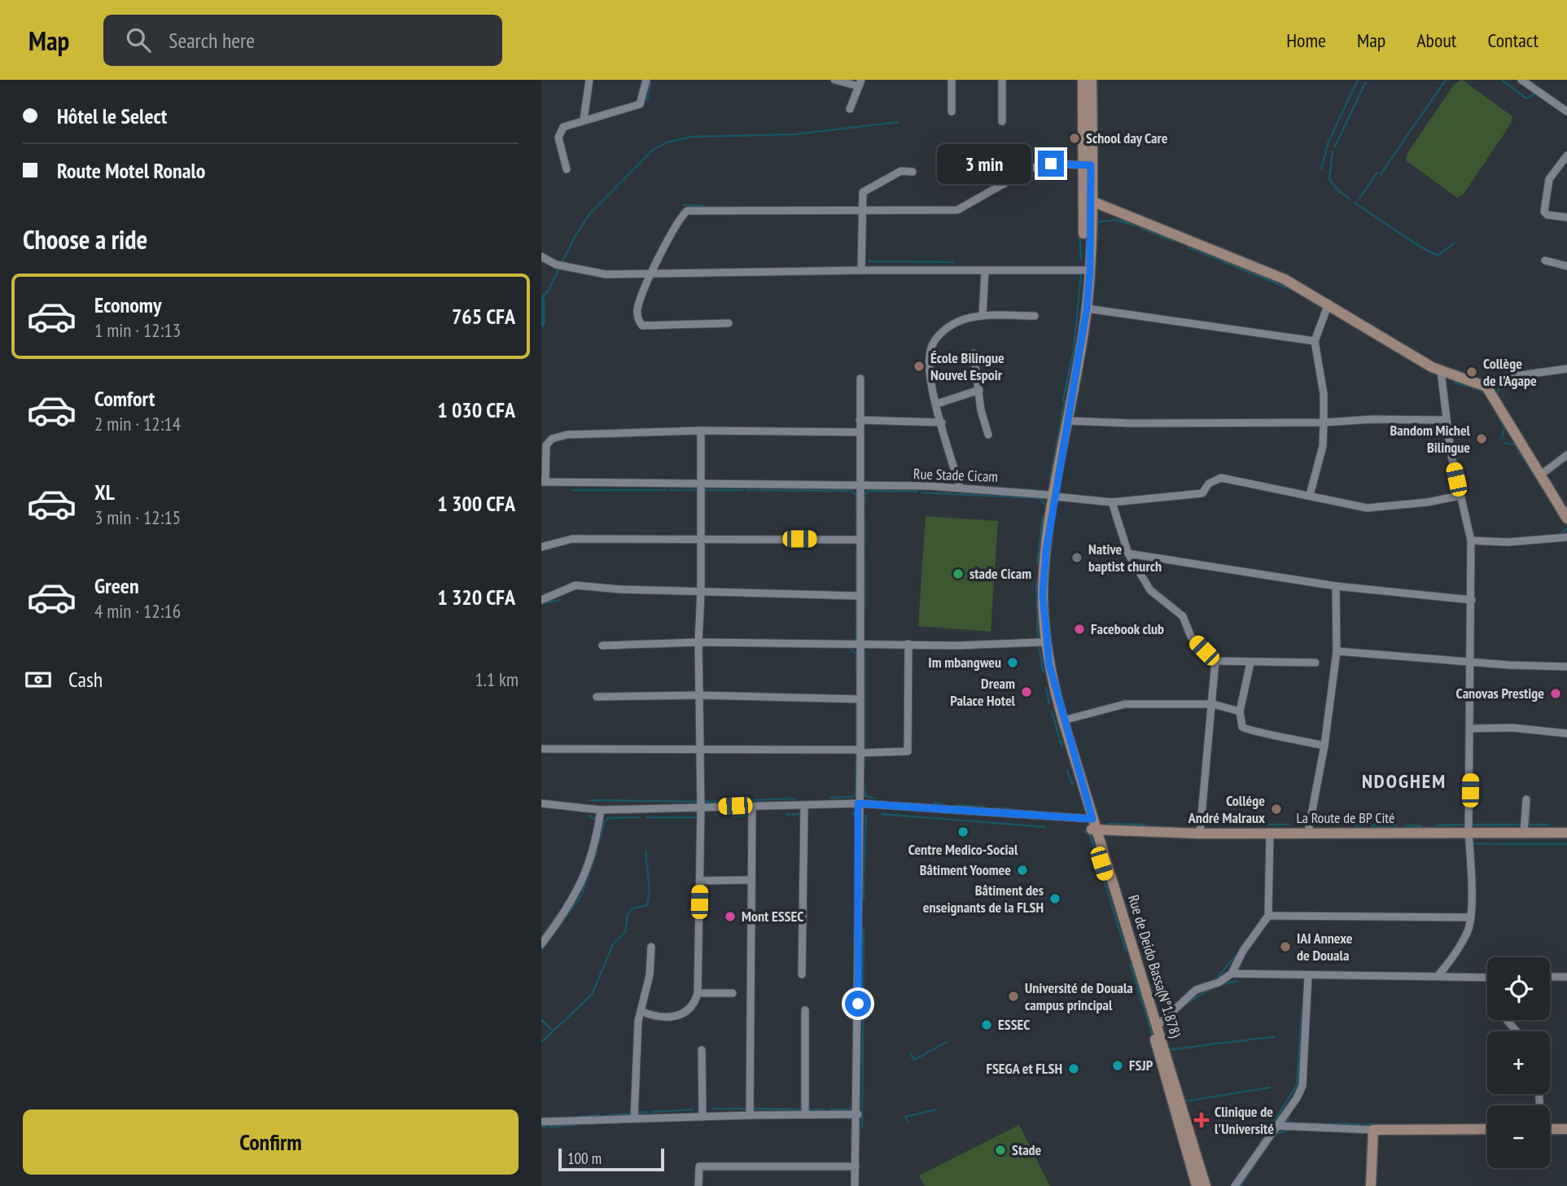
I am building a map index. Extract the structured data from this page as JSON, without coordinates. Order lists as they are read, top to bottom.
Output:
{
  "streets": {
    "main road": ["La Route de BP Cité", "Rue de Deido Bassa(N°1.878)"],
    "street": ["Rue Stade Cicam"]
  },
  "crossings": [
    ["Rue Stade Cicam", "Rue de Deido Bassa(N°1.878)"],
    ["La Route de BP Cité", "Rue de Deido Bassa(N°1.878)"]
  ],
  "districts": ["NDOGHEM"],
  "places": {
    "other": [
      "School day Care",
      "École Bilingue Nouvel Espoir",
      "Collège de l'Agape",
      "Bandom Michel Bilingue",
      "Native baptist church",
      "stade Cicam",
      "Facebook club",
      "Im mbangweu",
      "Dream Palace Hotel",
      "Canovas Prestige",
      "Collége André Malraux",
      "Centre Medico-Social",
      "Bâtiment Yoomee",
      "Bâtiment des enseignants de la FLSH",
      "Mont ESSEC",
      "IAI Annexe de Douala",
      "Université de Douala campus principal",
      "ESSEC",
      "FSJP",
      "FSEGA et FLSH",
      "Stade"
    ],
    "health": ["Clinique de l'Université"]
  },
  "scale_bar": "100 m",
  "page": {
    "header": "Map",
    "search": "Search here",
    "nav": [
      "Home",
      "Map",
      "About",
      "Contact"
    ],
    "banner": ["Hôtel le Select", "Route Motel Ronalo"],
    "bubble": "3 min",
    "heading": "Choose a ride",
    "list": [
      {
        "name": "Economy",
        "note": "1 min · 12:13",
        "value": "765 CFA"
      },
      {
        "name": "Comfort",
        "note": "2 min · 12:14",
        "value": "1 030 CFA"
      },
      {
        "name": "XL",
        "note": "3 min · 12:15",
        "value": "1 300 CFA"
      },
      {
        "name": "Green",
        "note": "4 min · 12:16",
        "value": "1 320 CFA"
      }
    ],
    "pay": ["Cash", "1.1 km"],
    "map_buttons": ["+", "−"],
    "buttons": "Confirm",
    "scale": "100 m"
  }
}
